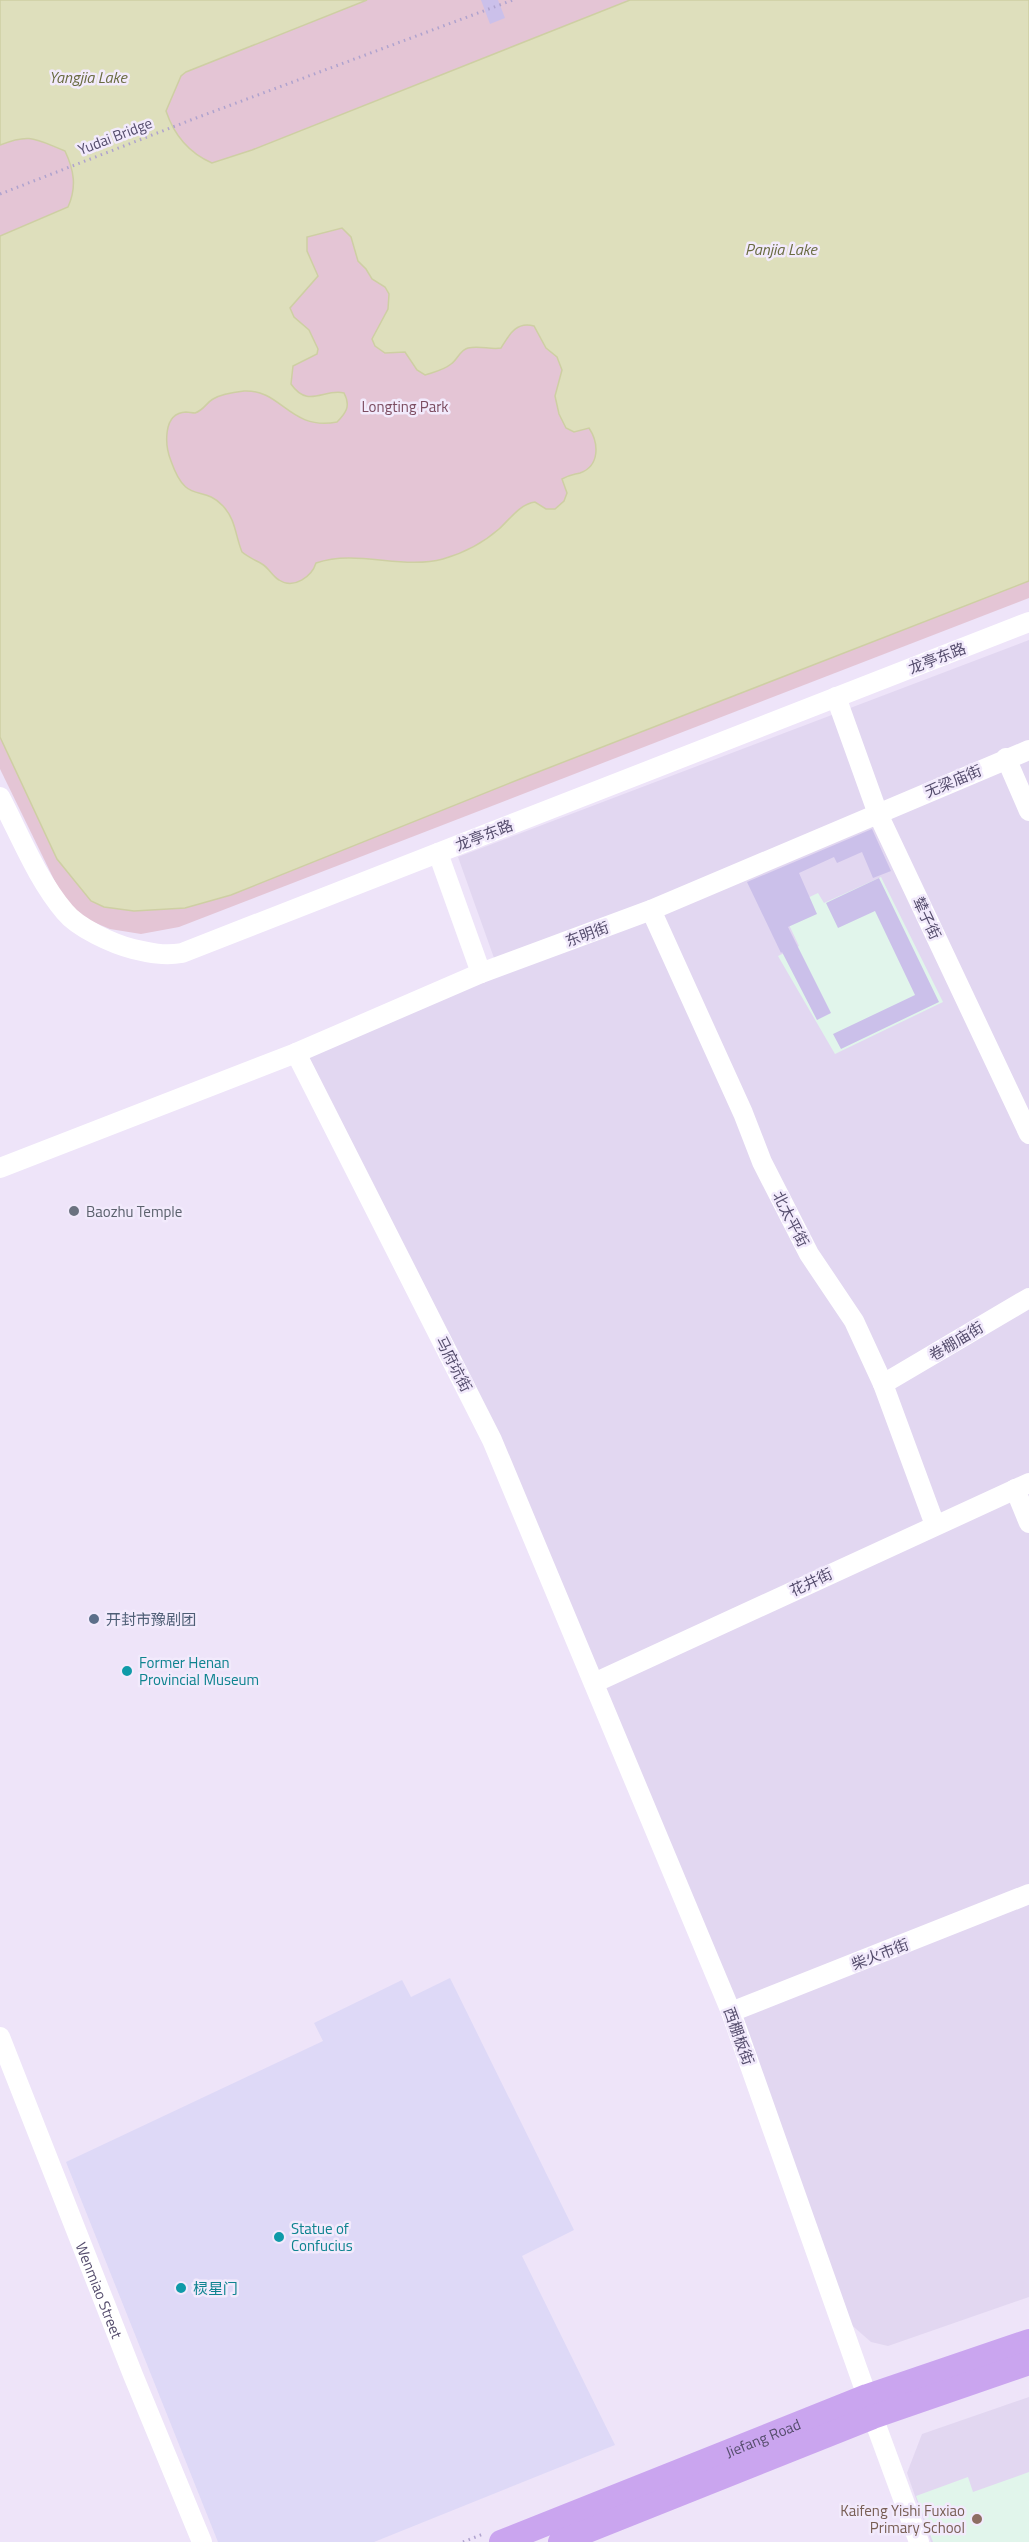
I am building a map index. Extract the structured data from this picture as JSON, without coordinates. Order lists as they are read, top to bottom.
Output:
{
  "streets": {
    "main road": ["Jiefang Road"],
    "street": [
      "龙亭东路",
      "无梁庙街",
      "辇子街",
      "东明街",
      "北太平街",
      "卷棚庙街",
      "马府坑街",
      "花井街",
      "柴火市街",
      "西棚板街",
      "Wenmiao Street"
    ],
    "path": ["Yudai Bridge"]
  },
  "crossings": [
    ["龙亭东路", "辇子街"],
    ["无梁庙街", "辇子街"],
    ["无梁庙街", "东明街"],
    ["辇子街", "东明街"],
    ["东明街", "北太平街"],
    ["东明街", "马府坑街"],
    ["北太平街", "卷棚庙街"],
    ["北太平街", "花井街"],
    ["马府坑街", "花井街"],
    ["马府坑街", "西棚板街"],
    ["花井街", "西棚板街"],
    ["柴火市街", "西棚板街"],
    ["西棚板街", "Jiefang Road"]
  ],
  "water": ["Yangjia Lake", "Panjia Lake"],
  "parks": ["Longting Park"],
  "places": [
    "Baozhu Temple",
    "开封市豫剧团",
    "Former Henan Provincial Museum",
    "Statue of Confucius",
    "棂星门",
    "Kaifeng Yishi Fuxiao Primary School"
  ]
}
